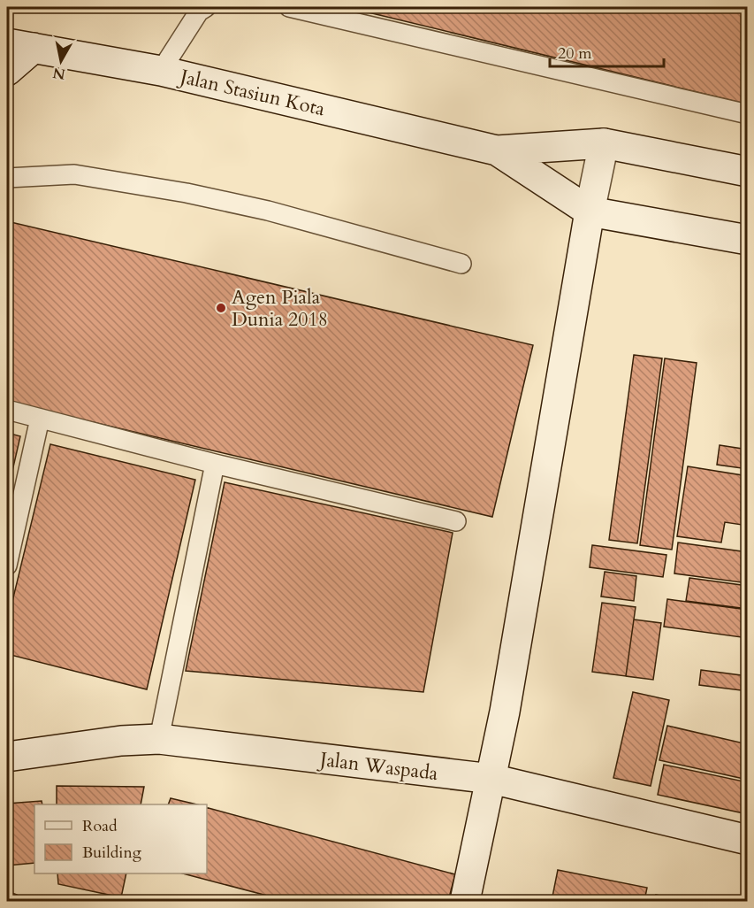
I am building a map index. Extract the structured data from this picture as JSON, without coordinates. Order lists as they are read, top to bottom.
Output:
{
  "streets": {
    "street": ["Jalan Stasiun Kota", "Jalan Waspada"]
  },
  "places": ["Agen Piala Dunia 2018"],
  "legend": ["Road", "Building"],
  "scale_bar": "20 m",
  "north": "bottom"
}
